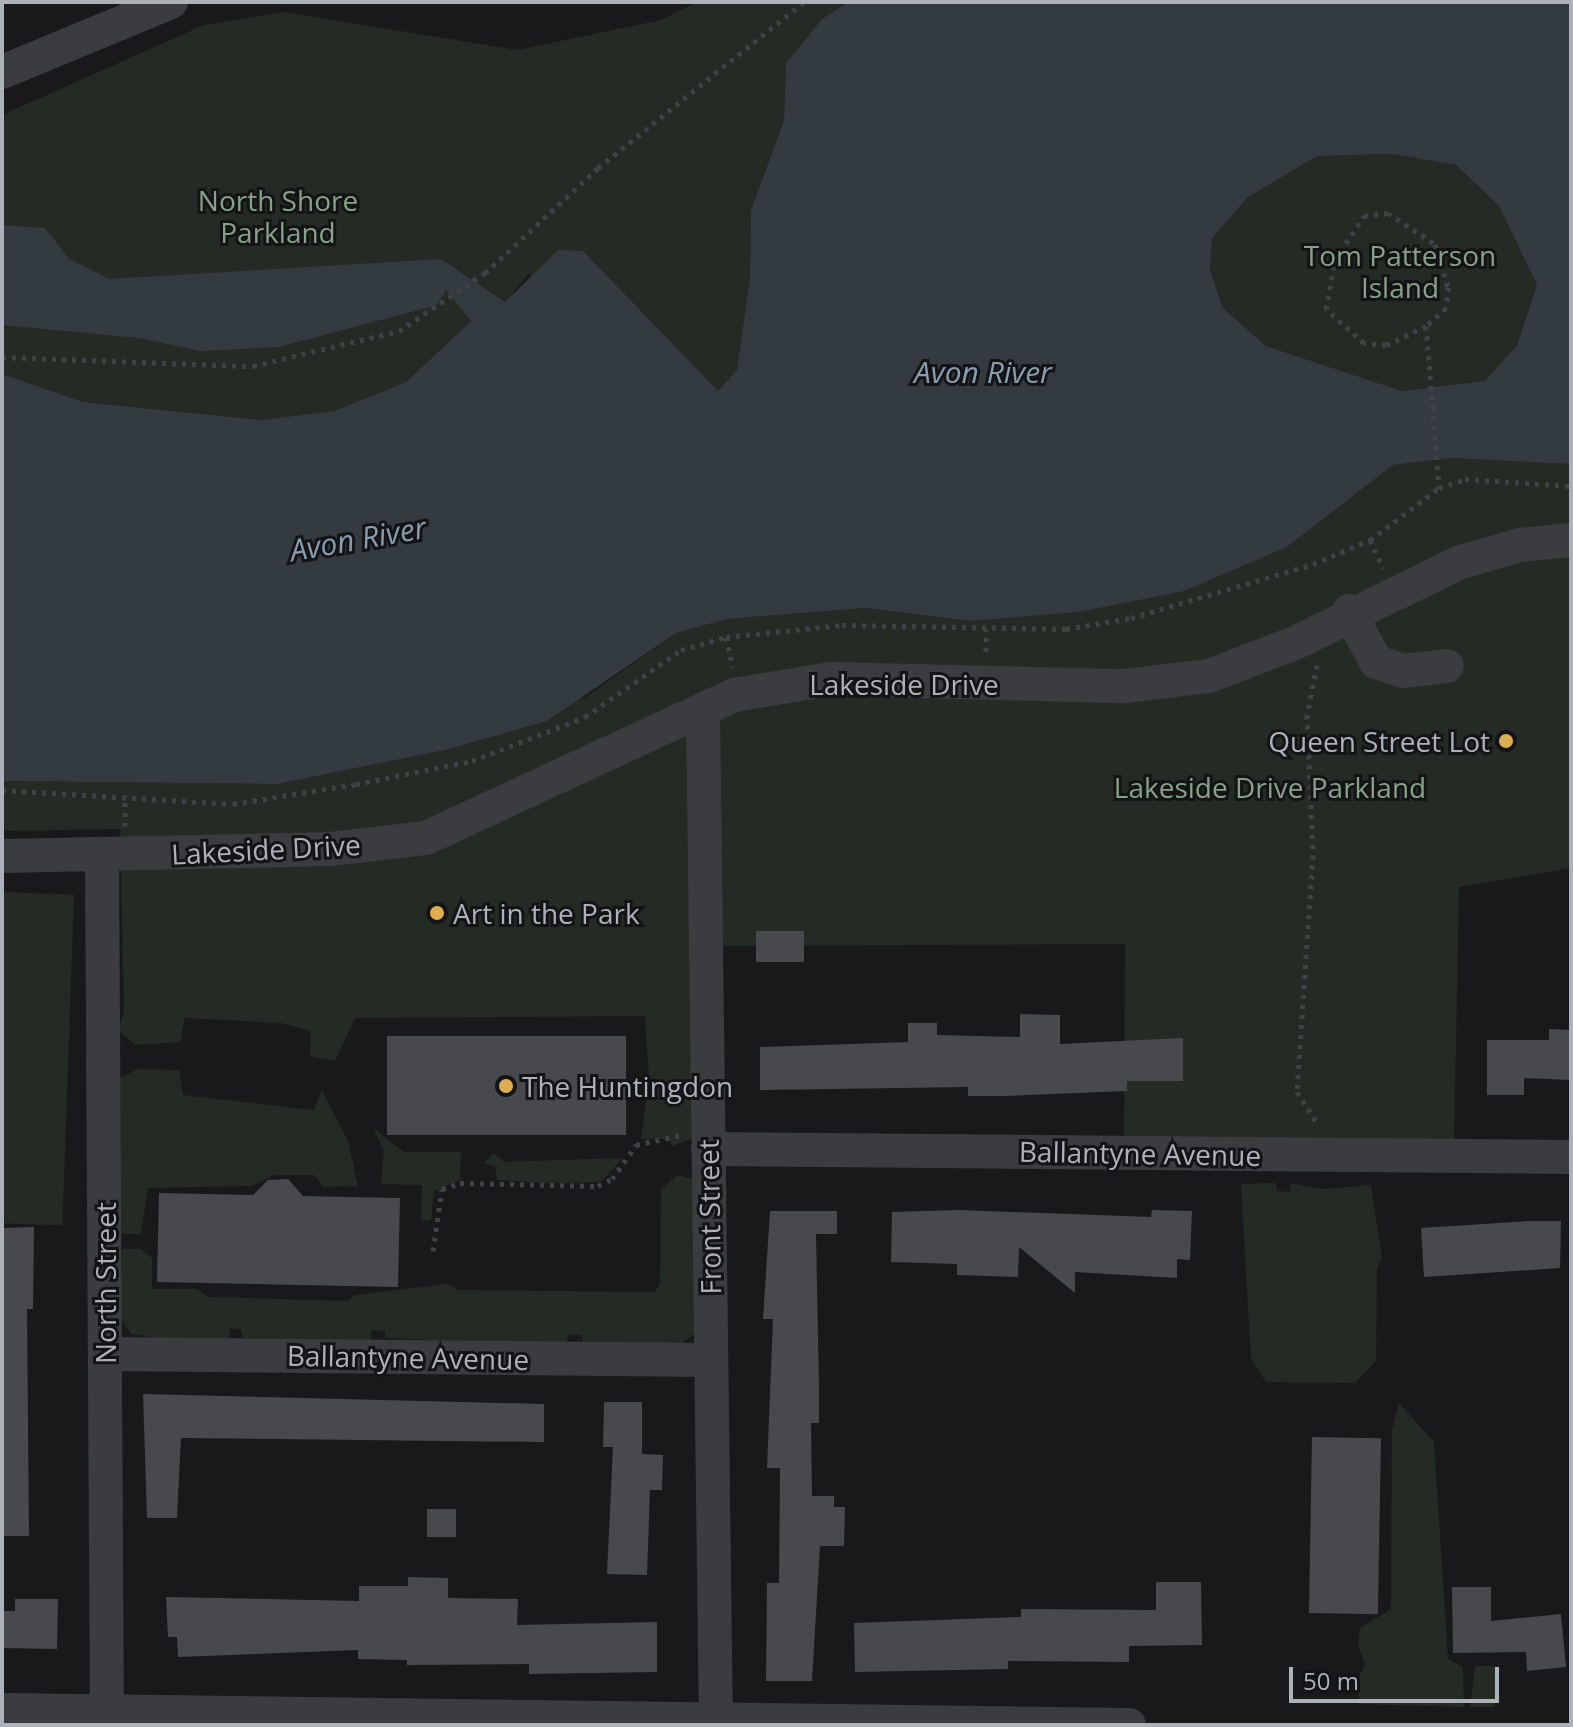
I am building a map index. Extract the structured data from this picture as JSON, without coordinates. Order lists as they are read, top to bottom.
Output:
{
  "streets": {
    "street": [
      "Lakeside Drive",
      "Ballantyne Avenue",
      "Front Street",
      "North Street"
    ]
  },
  "crossings": [
    ["Lakeside Drive", "Front Street"],
    ["Lakeside Drive", "North Street"],
    ["Ballantyne Avenue", "Front Street"],
    ["Ballantyne Avenue", "North Street"]
  ],
  "water": ["Avon River"],
  "parks": ["North Shore Parkland", "Tom Patterson Island", "Lakeside Drive Parkland"],
  "places": ["Queen Street Lot", "Art in the Park", "The Huntingdon"],
  "scale_bar": "50 m"
}
